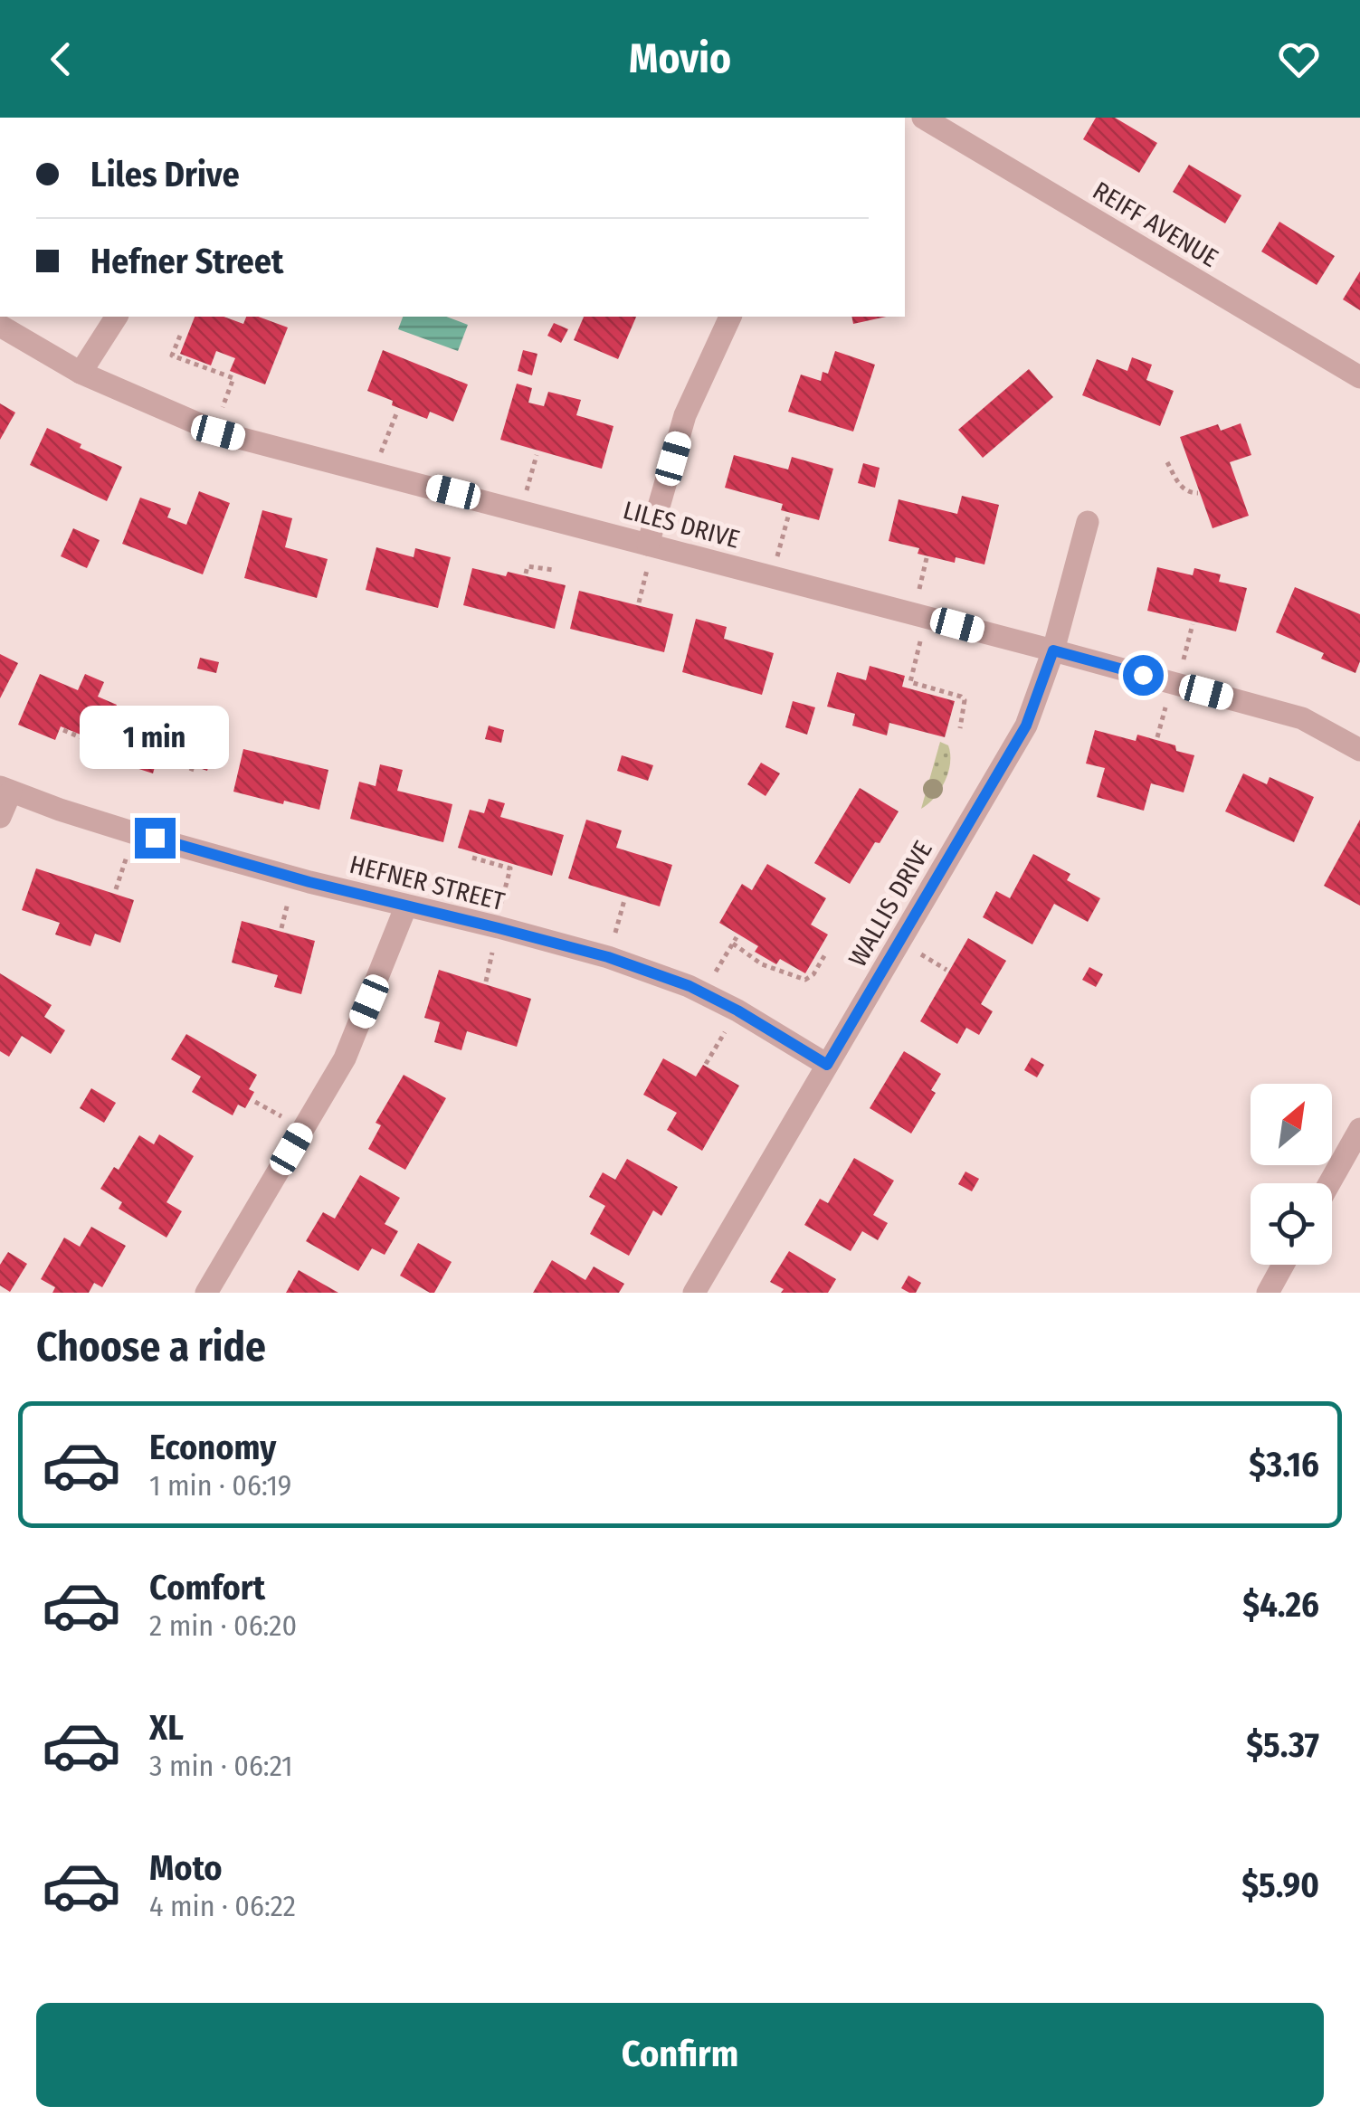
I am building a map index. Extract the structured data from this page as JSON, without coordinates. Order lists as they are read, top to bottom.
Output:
{
  "streets": {
    "street": [
      "REIFF AVENUE",
      "LILES DRIVE",
      "HEFNER STREET",
      "WALLIS DRIVE"
    ]
  },
  "crossings": [
    ["LILES DRIVE", "WALLIS DRIVE"],
    ["HEFNER STREET", "WALLIS DRIVE"]
  ],
  "north": "top right",
  "page": {
    "header": "Movio",
    "banner": ["Liles Drive", "Hefner Street"],
    "bubble": "1 min",
    "heading": "Choose a ride",
    "list": [
      {
        "name": "Economy",
        "note": "1 min · 06:19",
        "value": "$3.16"
      },
      {
        "name": "Comfort",
        "note": "2 min · 06:20",
        "value": "$4.26"
      },
      {
        "name": "XL",
        "note": "3 min · 06:21",
        "value": "$5.37"
      },
      {
        "name": "Moto",
        "note": "4 min · 06:22",
        "value": "$5.90"
      }
    ],
    "buttons": "Confirm"
  }
}
